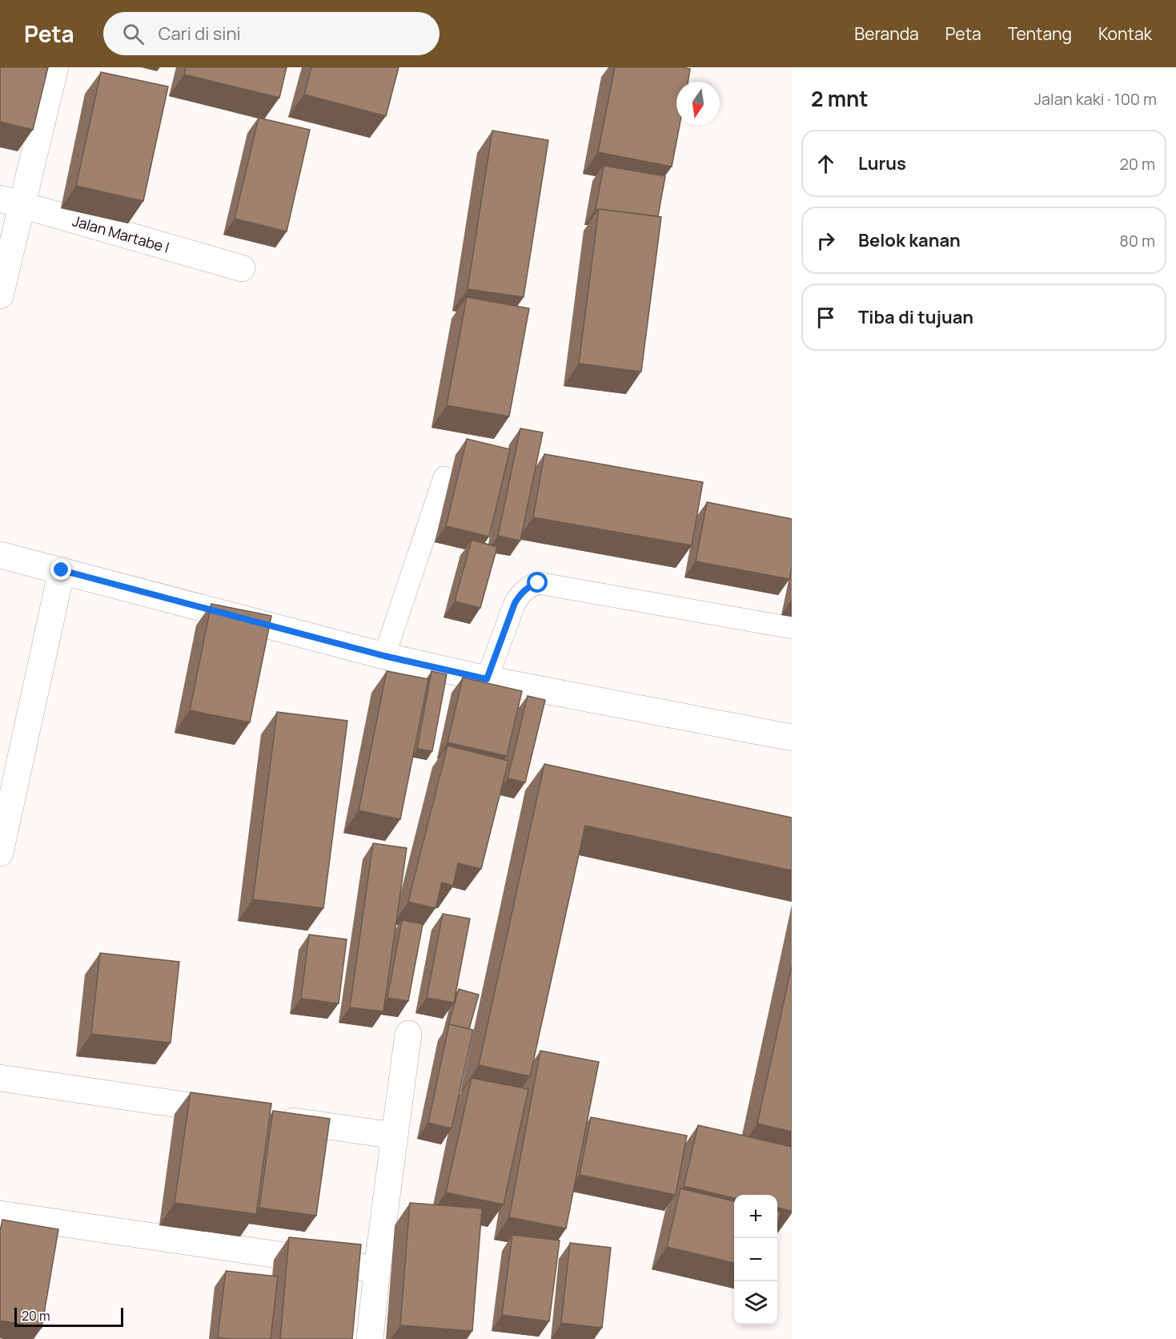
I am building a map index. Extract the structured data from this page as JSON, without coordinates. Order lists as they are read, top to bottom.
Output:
{
  "streets": {
    "street": ["Jalan Martabe I"]
  },
  "scale_bar": "20 m",
  "north": "bottom",
  "page": {
    "header": "Peta",
    "search": "Cari di sini",
    "nav": [
      "Beranda",
      "Peta",
      "Tentang",
      "Kontak"
    ],
    "heading": ["2 mnt", "Jalan kaki · 100 m"],
    "list": [
      ["Lurus", "20 m"],
      ["Belok kanan", "80 m"],
      "Tiba di tujuan"
    ],
    "map_buttons": ["+", "−"],
    "scale": "20 m"
  }
}
